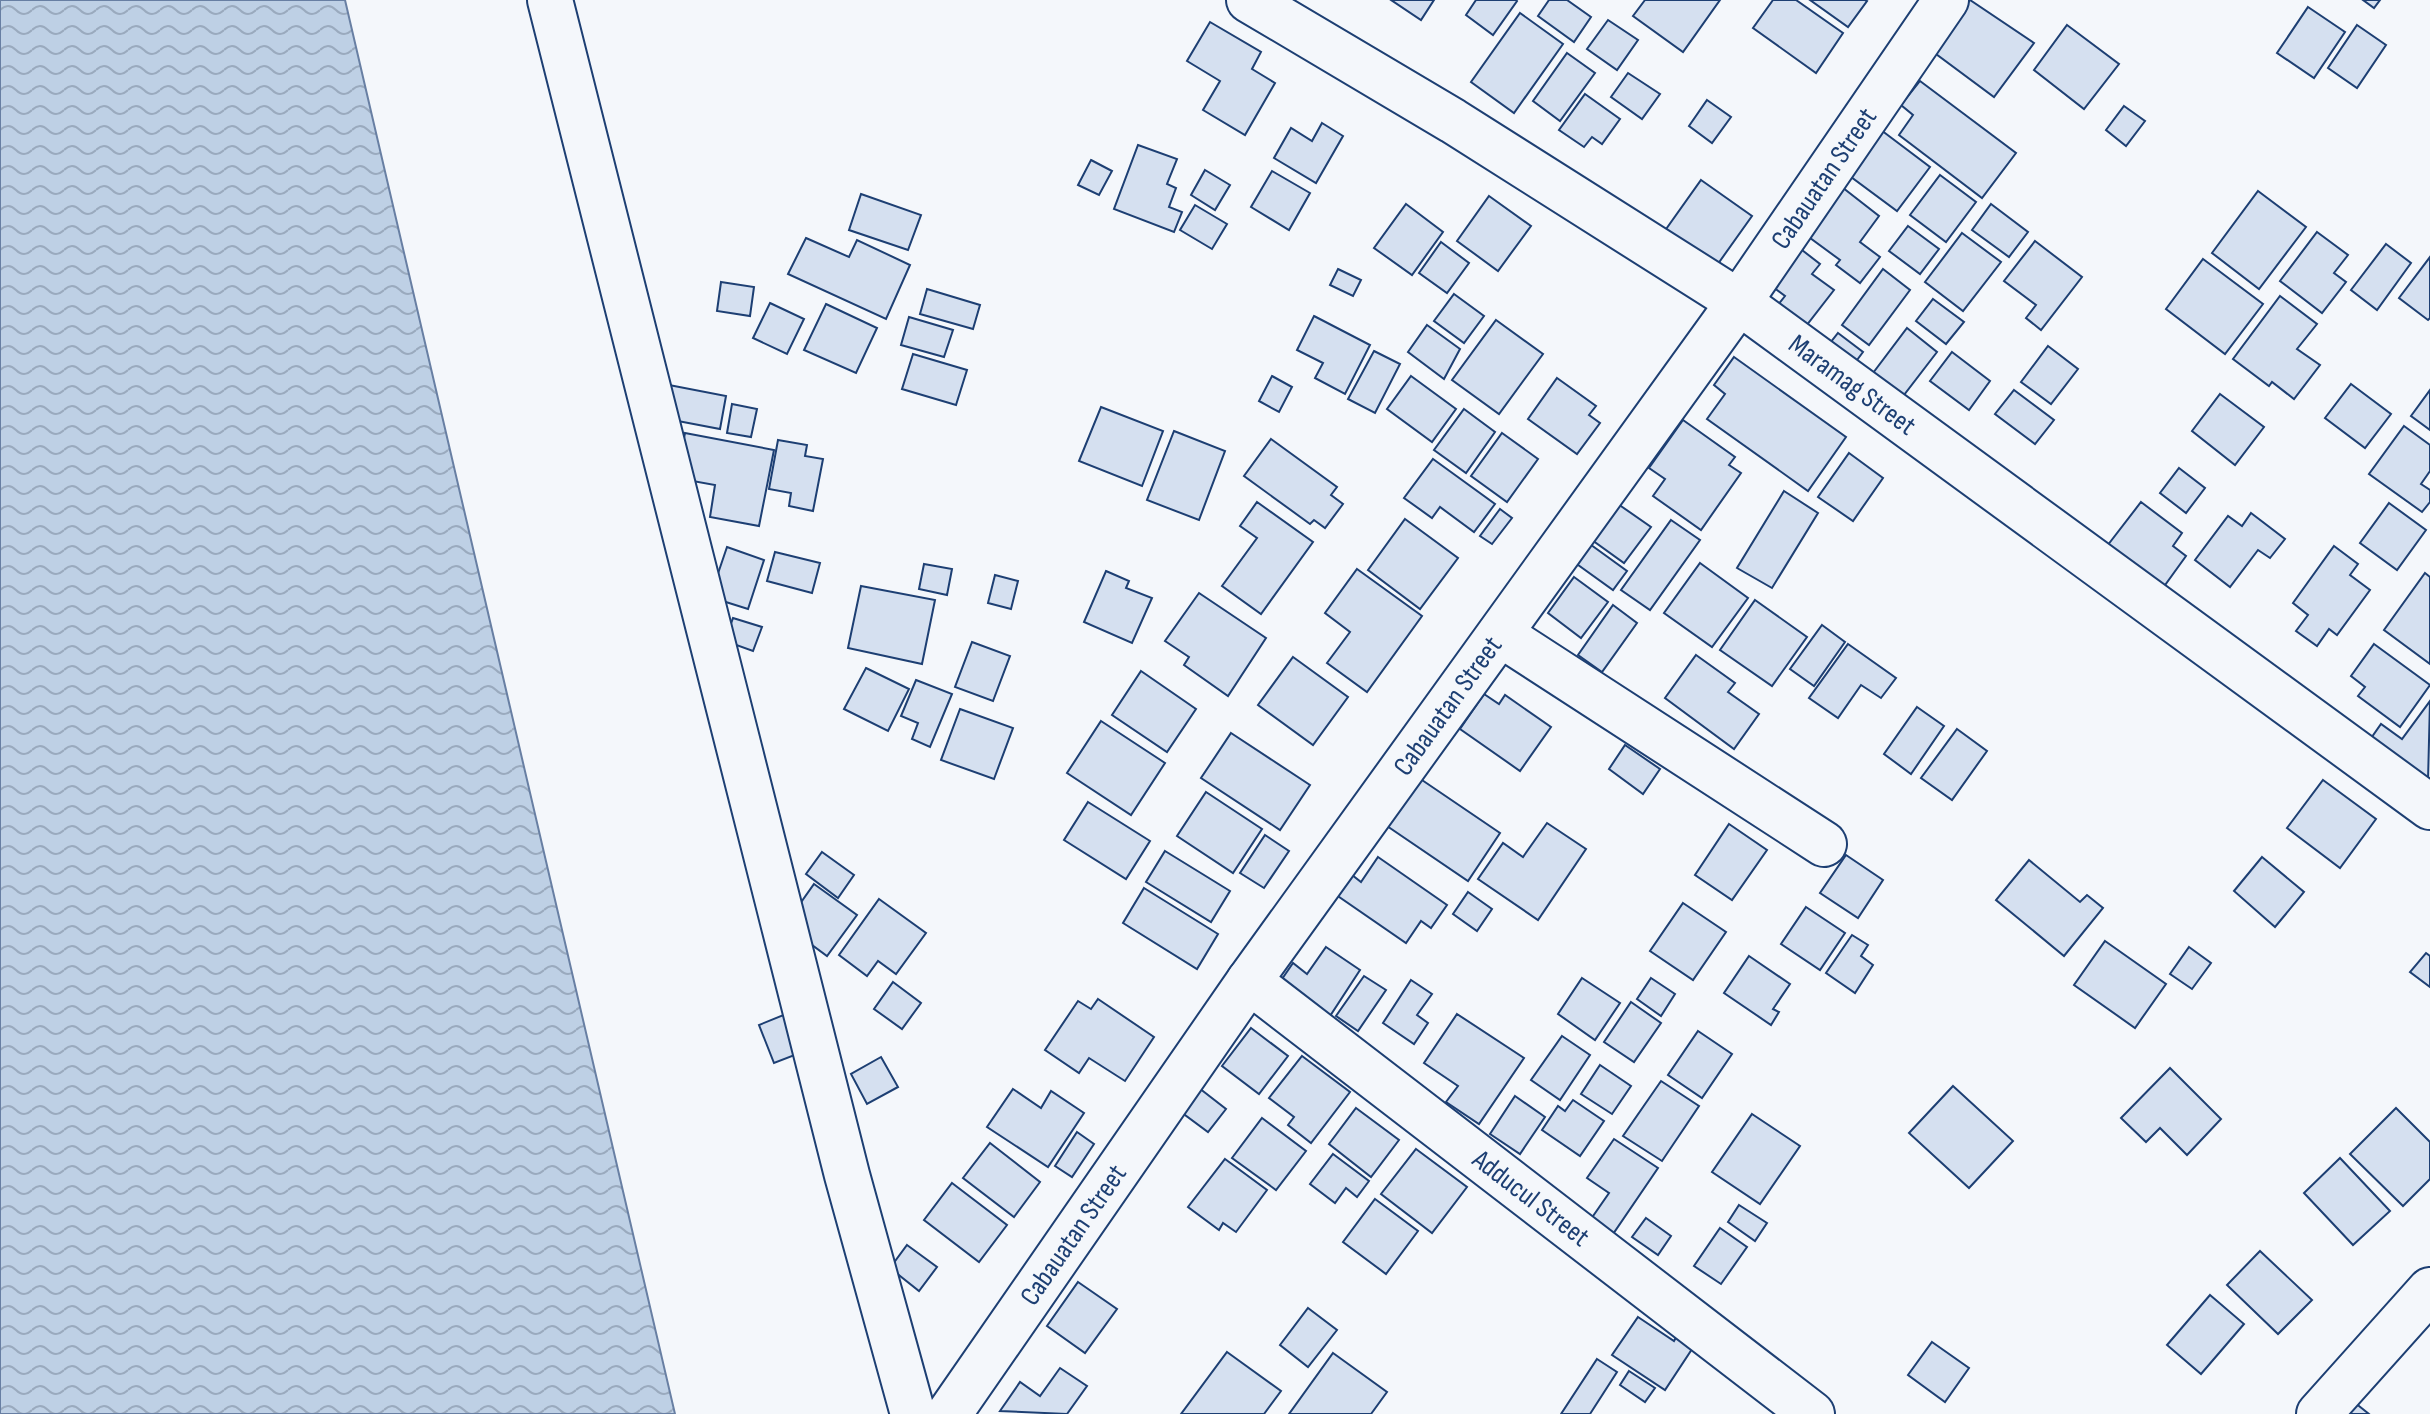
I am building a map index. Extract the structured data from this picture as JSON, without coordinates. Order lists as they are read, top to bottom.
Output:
{
  "streets": {
    "street": ["Cabauatan Street", "Maramag Street", "Adducul Street"]
  },
  "crossings": [
    ["Cabauatan Street", "Maramag Street"],
    ["Cabauatan Street", "Adducul Street"]
  ]
}
